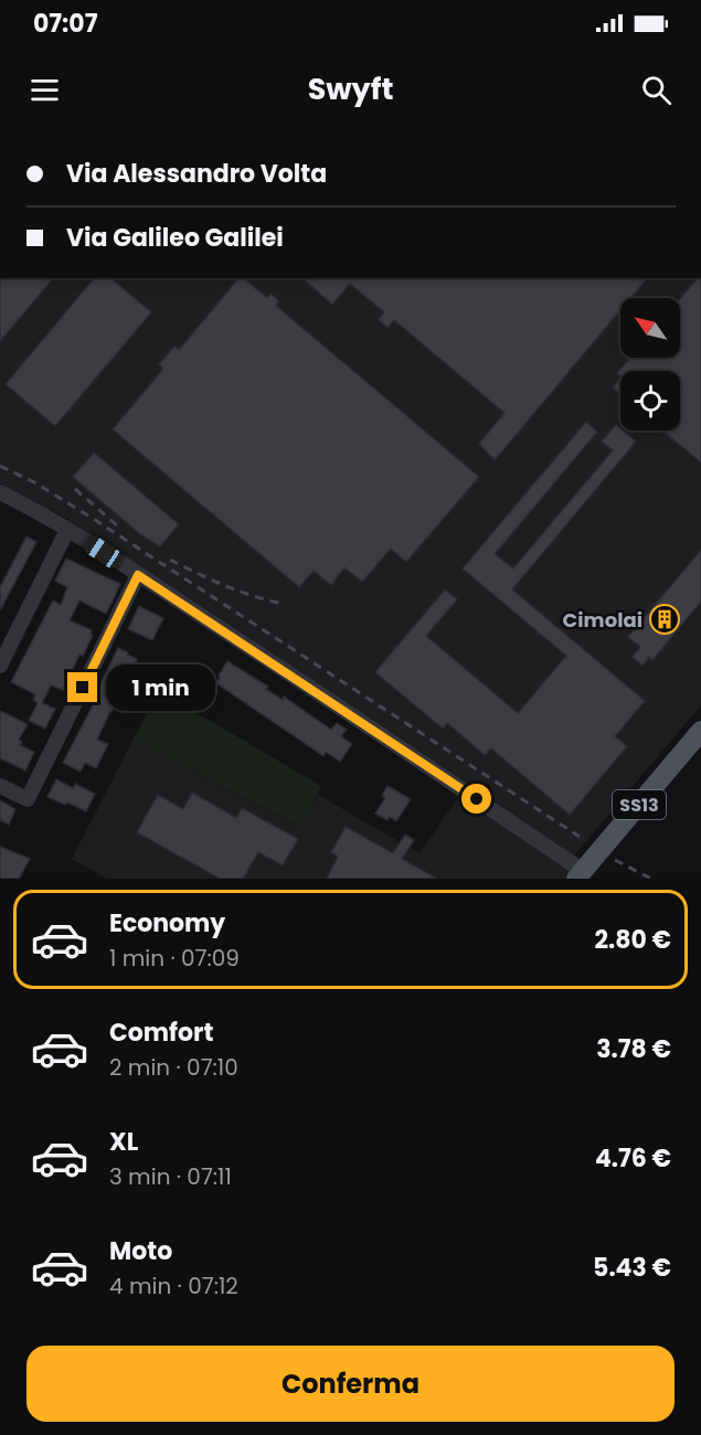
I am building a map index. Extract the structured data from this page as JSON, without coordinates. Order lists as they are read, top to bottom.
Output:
{
  "streets": {
    "main road": ["SS13"]
  },
  "places": {
    "building": ["Cimolai"]
  },
  "north": "top left",
  "page": {
    "status": "07:07",
    "header": "Swyft",
    "banner": ["Via Alessandro Volta", "Via Galileo Galilei"],
    "bubble": "1 min",
    "list": [
      {
        "name": "Economy",
        "note": "1 min · 07:09",
        "value": "2.80 €"
      },
      {
        "name": "Comfort",
        "note": "2 min · 07:10",
        "value": "3.78 €"
      },
      {
        "name": "XL",
        "note": "3 min · 07:11",
        "value": "4.76 €"
      },
      {
        "name": "Moto",
        "note": "4 min · 07:12",
        "value": "5.43 €"
      }
    ],
    "buttons": "Conferma"
  }
}
